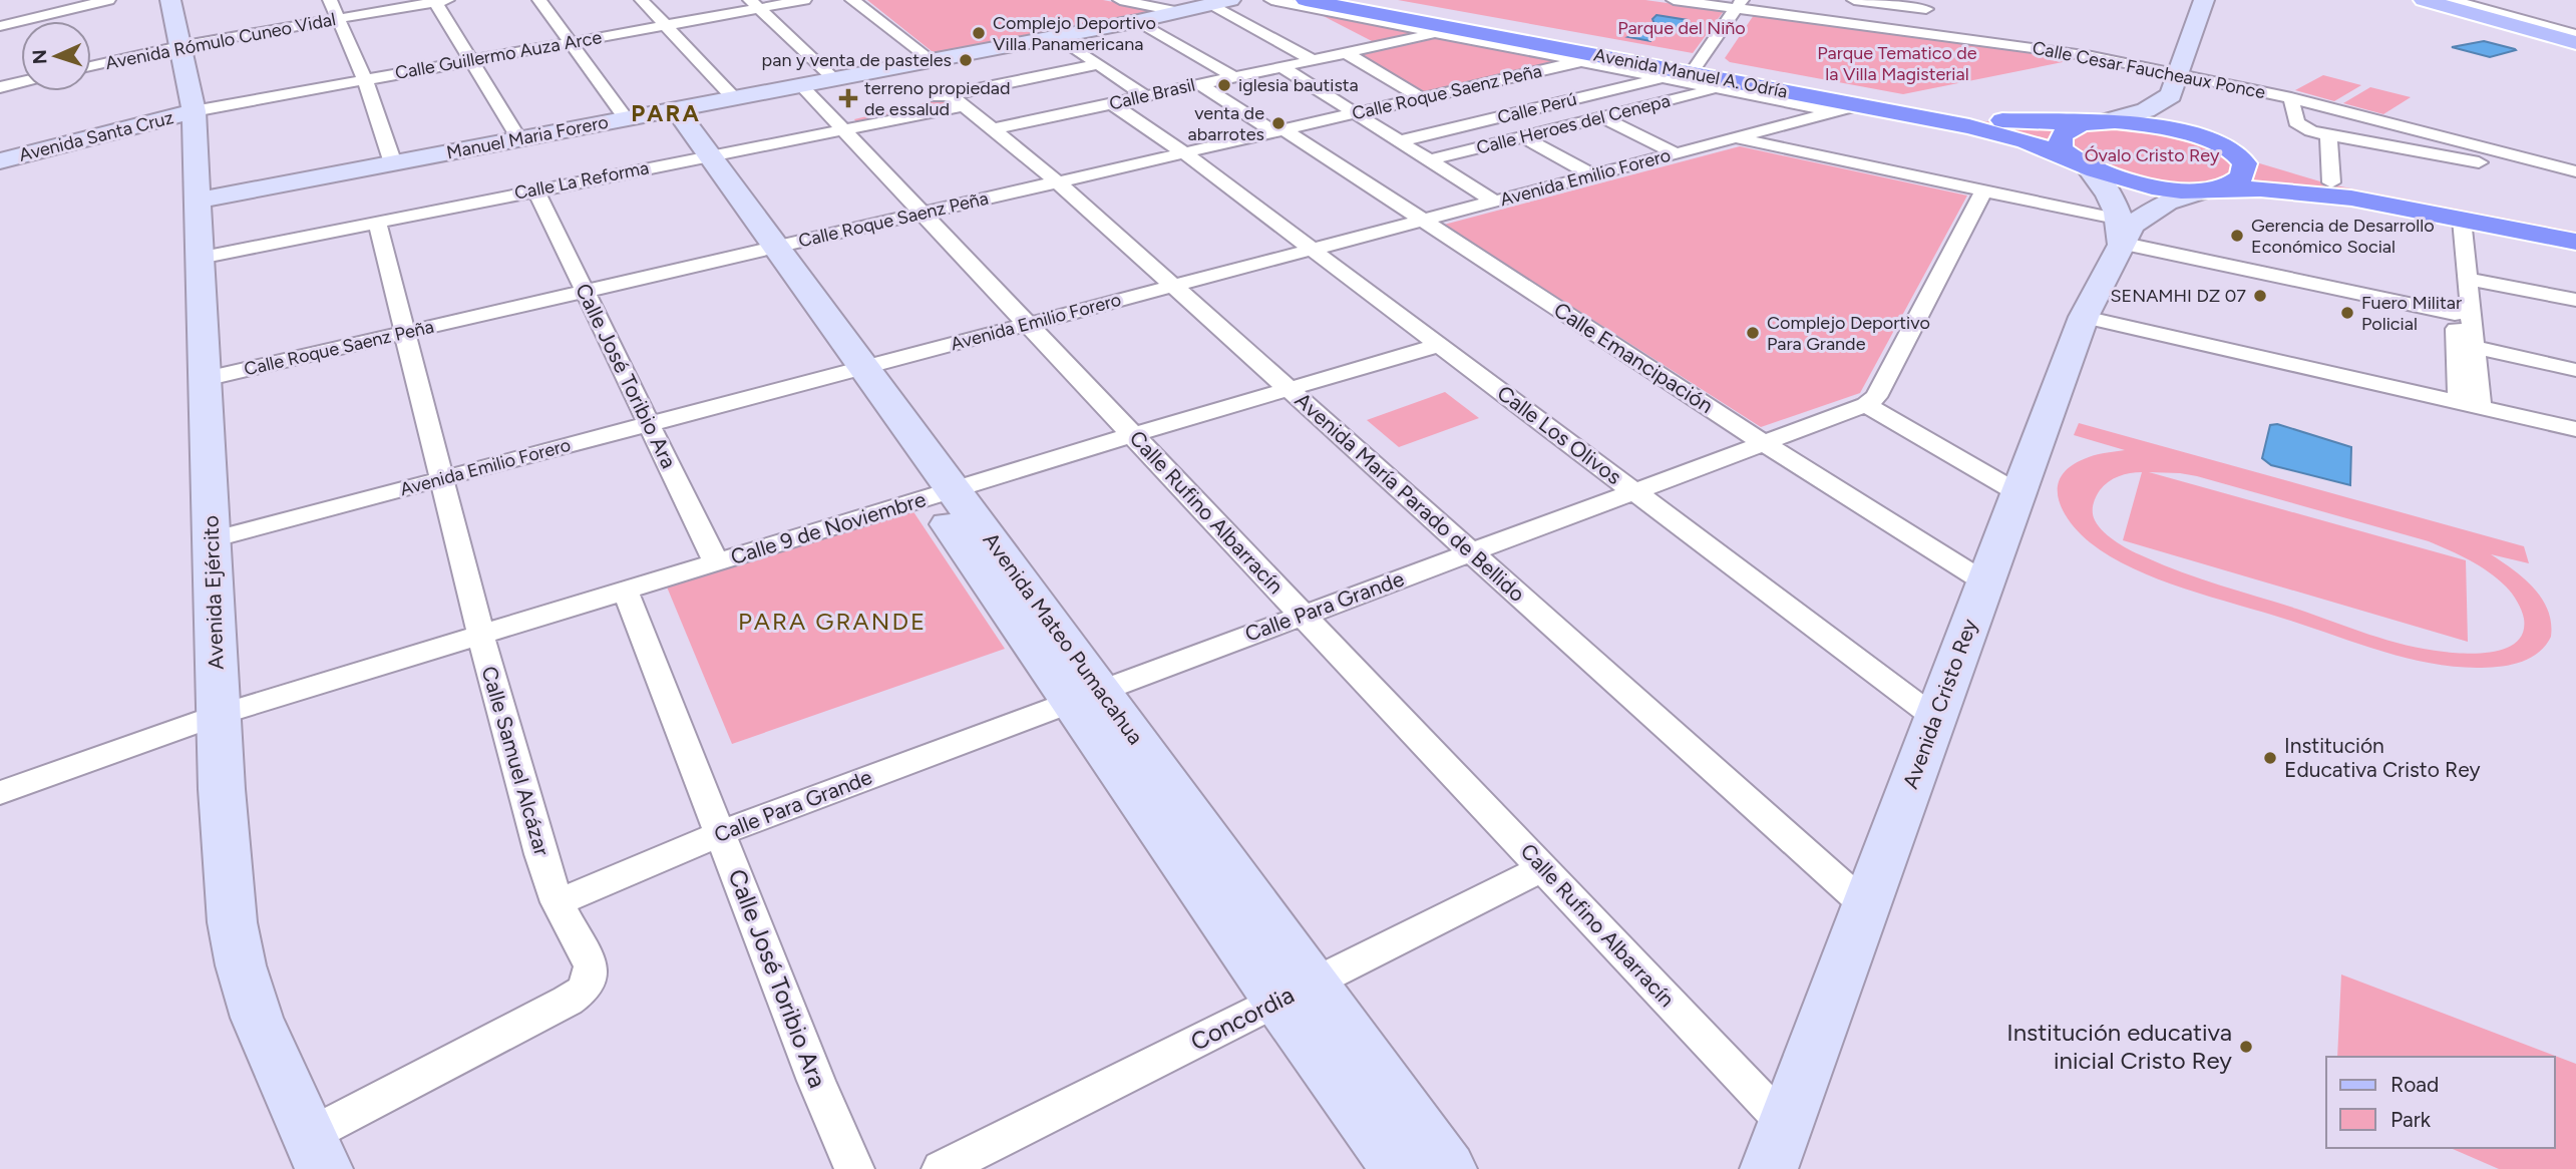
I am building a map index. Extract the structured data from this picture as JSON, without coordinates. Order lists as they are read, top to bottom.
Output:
{
  "streets": {
    "highway": ["Avenida Manuel A. Odría"],
    "street": [
      "Avenida Rómulo Cuneo Vidal",
      "Calle Guillermo Auza Arce",
      "Calle Cesar Faucheaux Ponce",
      "Calle Roque Saenz Peña",
      "Calle Brasil",
      "Calle Perú",
      "Calle Heroes del Cenepa",
      "Avenida Santa Cruz",
      "Manuel Maria Forero",
      "Avenida Emilio Forero",
      "Calle La Reforma",
      "Calle Emancipación",
      "Calle José Toribio Ara",
      "Calle Los Olivos",
      "Avenida María Parado de Bellido",
      "Calle Rufino Albarracín",
      "Calle 9 de Noviembre",
      "Avenida Ejército",
      "Calle Para Grande",
      "Avenida Mateo Pumacahua",
      "Avenida Cristo Rey",
      "Calle Samuel Alcázar",
      "Concordia"
    ]
  },
  "crossings": [
    ["Avenida Rómulo Cuneo Vidal", "Avenida Ejército"],
    ["Calle Guillermo Auza Arce", "Avenida Santa Cruz"],
    ["Calle Guillermo Auza Arce", "Avenida Ejército"],
    ["Avenida Manuel A. Odría", "Calle Roque Saenz Peña"],
    ["Avenida Manuel A. Odría", "Calle Brasil"],
    ["Avenida Manuel A. Odría", "Calle Perú"],
    ["Avenida Manuel A. Odría", "Calle Heroes del Cenepa"],
    ["Avenida Manuel A. Odría", "Avenida Emilio Forero"],
    ["Calle Roque Saenz Peña", "Calle Emancipación"],
    ["Calle Roque Saenz Peña", "Calle José Toribio Ara"],
    ["Calle Roque Saenz Peña", "Calle Los Olivos"],
    ["Calle Roque Saenz Peña", "Avenida María Parado de Bellido"],
    ["Calle Roque Saenz Peña", "Calle Rufino Albarracín"],
    ["Calle Roque Saenz Peña", "Avenida Ejército"],
    ["Calle Roque Saenz Peña", "Avenida Mateo Pumacahua"],
    ["Calle Roque Saenz Peña", "Calle Samuel Alcázar"],
    ["Calle Brasil", "Calle Los Olivos"],
    ["Calle Brasil", "Avenida María Parado de Bellido"],
    ["Avenida Santa Cruz", "Avenida Ejército"],
    ["Manuel Maria Forero", "Calle Rufino Albarracín"],
    ["Manuel Maria Forero", "Avenida Ejército"],
    ["Manuel Maria Forero", "Avenida Mateo Pumacahua"],
    ["Avenida Emilio Forero", "Calle Emancipación"],
    ["Avenida Emilio Forero", "Calle José Toribio Ara"],
    ["Avenida Emilio Forero", "Calle Los Olivos"],
    ["Avenida Emilio Forero", "Avenida María Parado de Bellido"],
    ["Avenida Emilio Forero", "Calle Rufino Albarracín"],
    ["Avenida Emilio Forero", "Avenida Ejército"],
    ["Avenida Emilio Forero", "Avenida Mateo Pumacahua"],
    ["Avenida Emilio Forero", "Calle Samuel Alcázar"],
    ["Calle La Reforma", "Calle José Toribio Ara"],
    ["Calle La Reforma", "Avenida María Parado de Bellido"],
    ["Calle La Reforma", "Calle Rufino Albarracín"],
    ["Calle La Reforma", "Avenida Ejército"],
    ["Calle La Reforma", "Avenida Mateo Pumacahua"],
    ["Calle La Reforma", "Calle Samuel Alcázar"],
    ["Calle Emancipación", "Calle Para Grande"],
    ["Calle Emancipación", "Avenida Cristo Rey"],
    ["Calle José Toribio Ara", "Calle 9 de Noviembre"],
    ["Calle José Toribio Ara", "Calle Para Grande"],
    ["Calle Los Olivos", "Calle 9 de Noviembre"],
    ["Calle Los Olivos", "Calle Para Grande"],
    ["Calle Los Olivos", "Avenida Cristo Rey"],
    ["Avenida María Parado de Bellido", "Calle 9 de Noviembre"],
    ["Avenida María Parado de Bellido", "Calle Para Grande"],
    ["Avenida María Parado de Bellido", "Avenida Cristo Rey"],
    ["Calle Rufino Albarracín", "Calle 9 de Noviembre"],
    ["Calle Rufino Albarracín", "Calle Para Grande"],
    ["Calle Rufino Albarracín", "Avenida Cristo Rey"],
    ["Calle Rufino Albarracín", "Concordia"],
    ["Calle 9 de Noviembre", "Avenida Ejército"],
    ["Calle 9 de Noviembre", "Avenida Mateo Pumacahua"],
    ["Calle 9 de Noviembre", "Calle Samuel Alcázar"],
    ["Avenida Ejército", "Calle Samuel Alcázar"],
    ["Calle Para Grande", "Avenida Mateo Pumacahua"],
    ["Calle Para Grande", "Calle Samuel Alcázar"],
    ["Avenida Mateo Pumacahua", "Concordia"]
  ],
  "districts": ["PARA", "PARA GRANDE"],
  "parks": ["Parque del Niño", "Parque Tematico de la Villa Magisterial", "Óvalo Cristo Rey"],
  "places": {
    "other": [
      "Complejo Deportivo Villa Panamericana",
      "pan y venta de pasteles",
      "iglesia bautista",
      "venta de abarrotes",
      "Gerencia de Desarrollo Económico Social",
      "SENAMHI DZ 07",
      "Fuero Militar Policial",
      "Complejo Deportivo Para Grande",
      "Institución Educativa Cristo Rey",
      "Institución educativa inicial Cristo Rey"
    ],
    "health": ["terreno propiedad de essalud"]
  },
  "legend": ["Road", "Park"],
  "north": "left"
}
